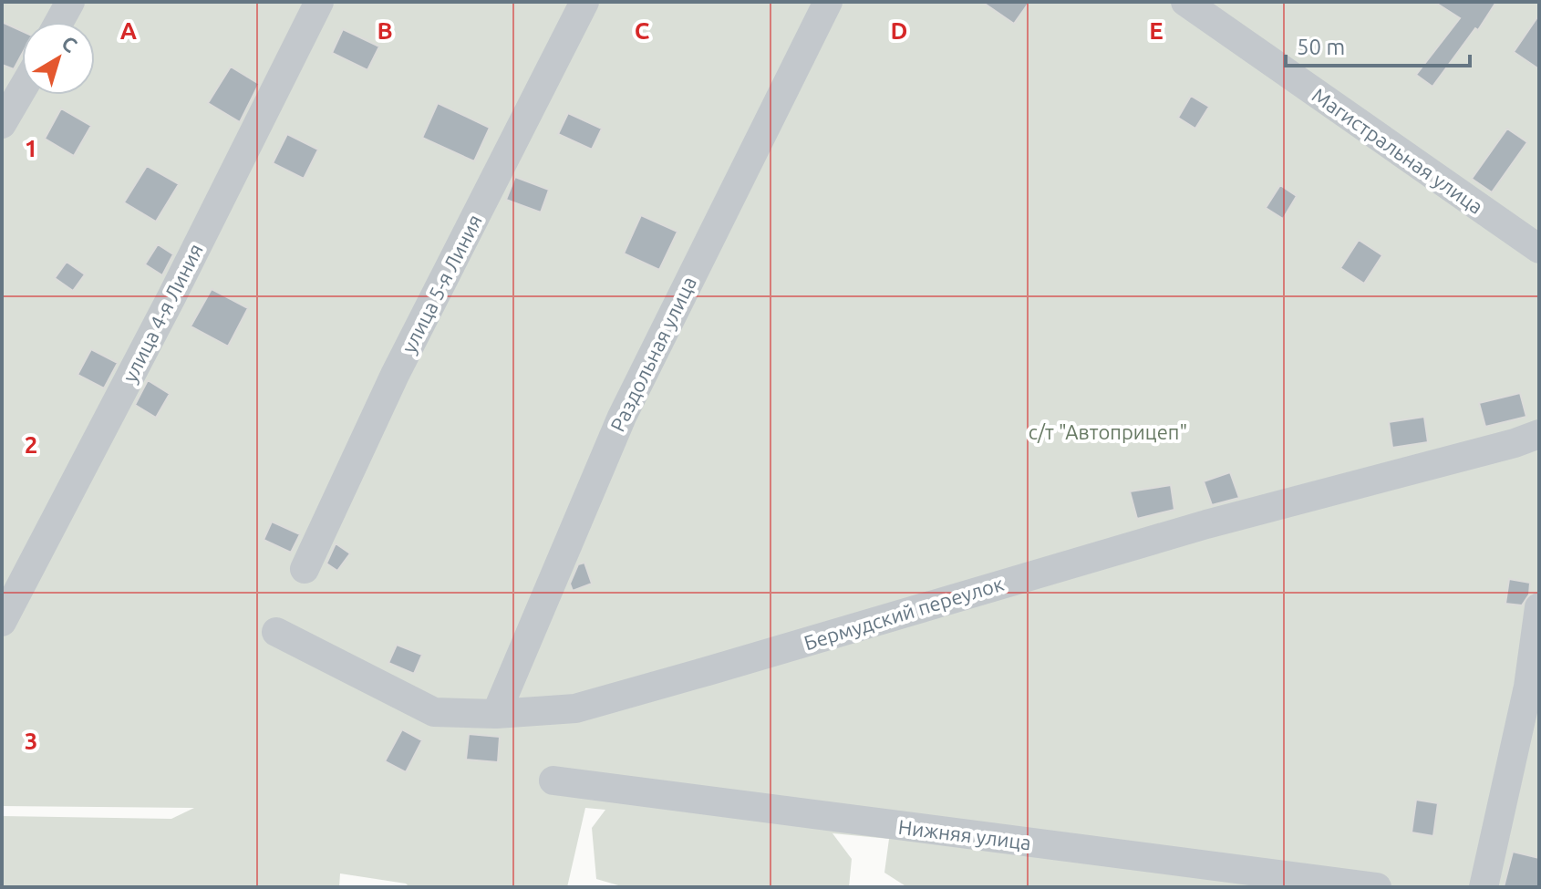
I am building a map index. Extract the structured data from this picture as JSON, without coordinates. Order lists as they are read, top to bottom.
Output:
{
  "streets": {
    "street": [
      "Магистральная улица",
      "улица 5-я Линия",
      "улица 4-я Линия",
      "Раздольная улица",
      "Бермудский переулок",
      "Нижняя улица"
    ]
  },
  "crossings": [
    ["Раздольная улица", "Бермудский переулок"]
  ],
  "parks": ["с/т \"Автоприцеп\""],
  "scale_bar": "50 m",
  "north": "top right",
  "grid": {
    "columns": [
      "A",
      "B",
      "C",
      "D",
      "E"
    ],
    "rows": ["1", "2", "3"]
  }
}
